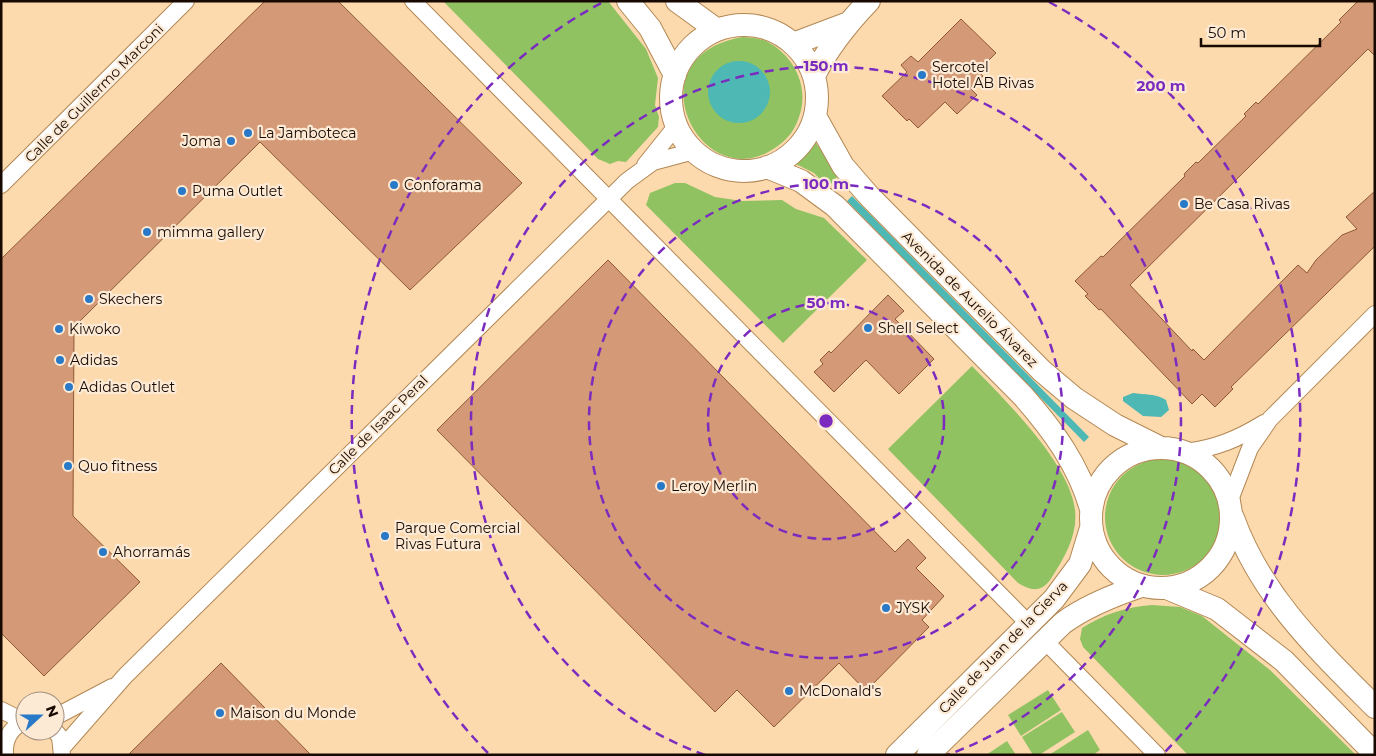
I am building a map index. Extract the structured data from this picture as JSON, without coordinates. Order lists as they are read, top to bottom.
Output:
{
  "streets": {
    "main road": ["Avenida de Aurelio Álvarez", "Calle de Juan de la Cierva"],
    "street": ["Calle de Guillermo Marconi", "Calle de Isaac Peral"]
  },
  "crossings": [
    ["Avenida de Aurelio Álvarez", "Calle de Isaac Peral"],
    ["Avenida de Aurelio Álvarez", "Calle de Juan de la Cierva"]
  ],
  "places": [
    "Sercotel Hotel AB Rivas",
    "La Jamboteca",
    "Joma",
    "Conforama",
    "Puma Outlet",
    "Be Casa Rivas",
    "mimma gallery",
    "Skechers",
    "Shell Select",
    "Kiwoko",
    "Adidas",
    "Adidas Outlet",
    "Quo fitness",
    "Leroy Merlin",
    "Parque Comercial Rivas Futura",
    "Ahorramás",
    "JYSK",
    "McDonald's",
    "Maison du Monde"
  ],
  "scale_bar": "50 m",
  "north": "right",
  "rings": [
    "150 m",
    "200 m",
    "100 m",
    "50 m"
  ]
}
